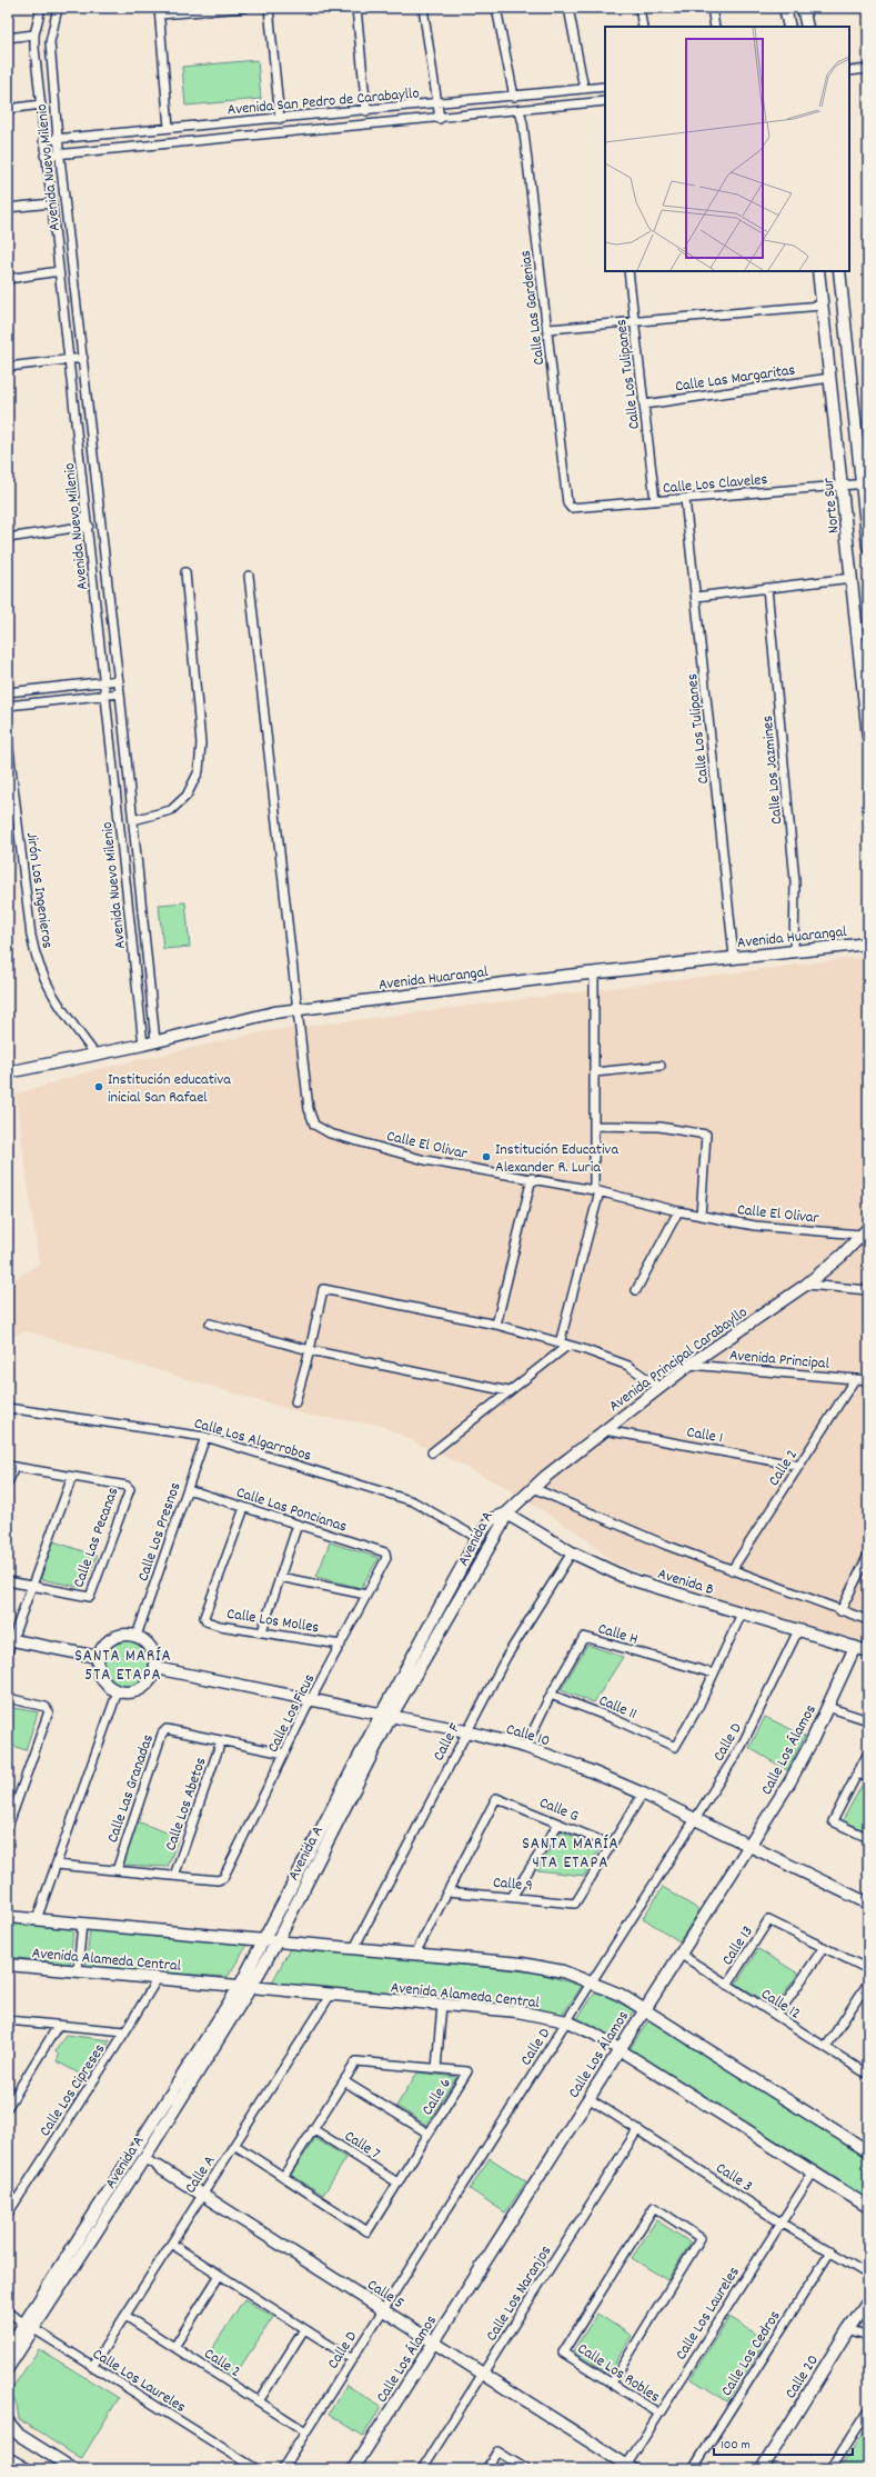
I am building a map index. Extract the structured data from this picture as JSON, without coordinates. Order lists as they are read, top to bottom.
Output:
{
  "streets": {
    "street": [
      "Avenida San Pedro de Carabayllo",
      "Avenida Nuevo Milenio",
      "Calle Las Gardenias",
      "Calle Los Tulipanes",
      "Calle Las Margaritas",
      "Calle Los Claveles",
      "Norte Sur",
      "Calle Los Jazmines",
      "Jirón Los Ingenieros",
      "Avenida Huarangal",
      "Calle El Olivar",
      "Avenida Principal Carabayllo",
      "Avenida Principal",
      "Calle 1",
      "Calle Los Algarrobos",
      "Calle 2",
      "Calle Las Poncianas",
      "Calle Los Presnos",
      "Calle Las Pecanas",
      "Avenida A",
      "Avenida B",
      "Calle Los Molles",
      "Calle H",
      "Calle 11",
      "Calle Los Ficus",
      "Calle 10",
      "Calle F",
      "Calle D",
      "Calle Los Álamos",
      "Calle Las Granadas",
      "Calle Los Abetos",
      "Calle G",
      "Calle 9",
      "Calle 13",
      "Avenida Alameda Central",
      "Calle 12",
      "Calle Los Cipreses",
      "Calle 6",
      "Calle 7",
      "Calle A",
      "Calle 3",
      "Calle 5",
      "Calle Los Naranjos",
      "Calle Los Laureles",
      "Calle Los Cedros",
      "Calle Los Robles",
      "Calle 20"
    ]
  },
  "crossings": [
    ["Avenida San Pedro de Carabayllo", "Avenida Nuevo Milenio"],
    ["Avenida San Pedro de Carabayllo", "Calle Las Gardenias"],
    ["Avenida Nuevo Milenio", "Avenida Huarangal"],
    ["Calle Las Gardenias", "Calle Los Claveles"],
    ["Calle Los Tulipanes", "Calle Las Margaritas"],
    ["Calle Los Tulipanes", "Calle Los Claveles"],
    ["Calle Los Tulipanes", "Avenida Huarangal"],
    ["Calle Las Margaritas", "Norte Sur"],
    ["Calle Los Claveles", "Norte Sur"],
    ["Calle Los Jazmines", "Avenida Huarangal"],
    ["Jirón Los Ingenieros", "Avenida Huarangal"],
    ["Avenida Huarangal", "Calle El Olivar"],
    ["Calle El Olivar", "Avenida Principal Carabayllo"],
    ["Avenida Principal Carabayllo", "Avenida Principal"],
    ["Avenida Principal Carabayllo", "Calle 1"],
    ["Avenida Principal Carabayllo", "Avenida A"],
    ["Avenida Principal Carabayllo", "Avenida B"],
    ["Avenida Principal", "Calle 2"],
    ["Calle 1", "Calle 2"],
    ["Calle Los Algarrobos", "Calle Los Presnos"],
    ["Calle Los Algarrobos", "Avenida A"],
    ["Calle 2", "Avenida B"],
    ["Calle 2", "Calle D"],
    ["Calle 2", "Calle A"],
    ["Calle Las Poncianas", "Calle Los Presnos"],
    ["Calle Las Poncianas", "Calle Los Molles"],
    ["Calle Las Poncianas", "Calle Los Ficus"],
    ["Calle Los Presnos", "Calle 10"],
    ["Avenida A", "Avenida B"],
    ["Avenida A", "Calle 10"],
    ["Avenida A", "Avenida Alameda Central"],
    ["Avenida A", "Calle 5"],
    ["Avenida A", "Calle Los Laureles"],
    ["Avenida B", "Calle F"],
    ["Avenida B", "Calle D"],
    ["Avenida B", "Calle Los Álamos"],
    ["Calle Los Molles", "Calle Los Ficus"],
    ["Calle H", "Calle 11"],
    ["Calle H", "Calle 10"],
    ["Calle Los Ficus", "Calle 10"],
    ["Calle Los Ficus", "Calle Las Granadas"],
    ["Calle Los Ficus", "Calle Los Abetos"],
    ["Calle 10", "Calle F"],
    ["Calle 10", "Calle D"],
    ["Calle 10", "Calle Los Álamos"],
    ["Calle F", "Avenida Alameda Central"],
    ["Calle D", "Avenida Alameda Central"],
    ["Calle D", "Calle 5"],
    ["Calle Los Álamos", "Avenida Alameda Central"],
    ["Calle Los Álamos", "Calle 12"],
    ["Calle Los Álamos", "Calle 3"],
    ["Calle Los Álamos", "Calle 5"],
    ["Calle Las Granadas", "Calle Los Abetos"],
    ["Calle G", "Calle 9"],
    ["Calle 13", "Calle 12"],
    ["Avenida Alameda Central", "Calle Los Cipreses"],
    ["Avenida Alameda Central", "Calle A"],
    ["Avenida Alameda Central", "Calle Los Laureles"],
    ["Calle 6", "Calle 7"],
    ["Calle A", "Calle 5"],
    ["Calle A", "Calle Los Laureles"],
    ["Calle 3", "Calle Los Naranjos"],
    ["Calle 3", "Calle Los Laureles"],
    ["Calle 3", "Calle Los Cedros"],
    ["Calle 5", "Calle Los Naranjos"],
    ["Calle 5", "Calle Los Laureles"],
    ["Calle Los Laureles", "Calle Los Robles"]
  ],
  "districts": ["SANTA MARÍA 5TA ETAPA", "SANTA MARÍA 4TA ETAPA"],
  "places": ["Institución educativa inicial San Rafael", "Institución Educativa Alexander R. Luria"],
  "scale_bar": "100 m"
}
